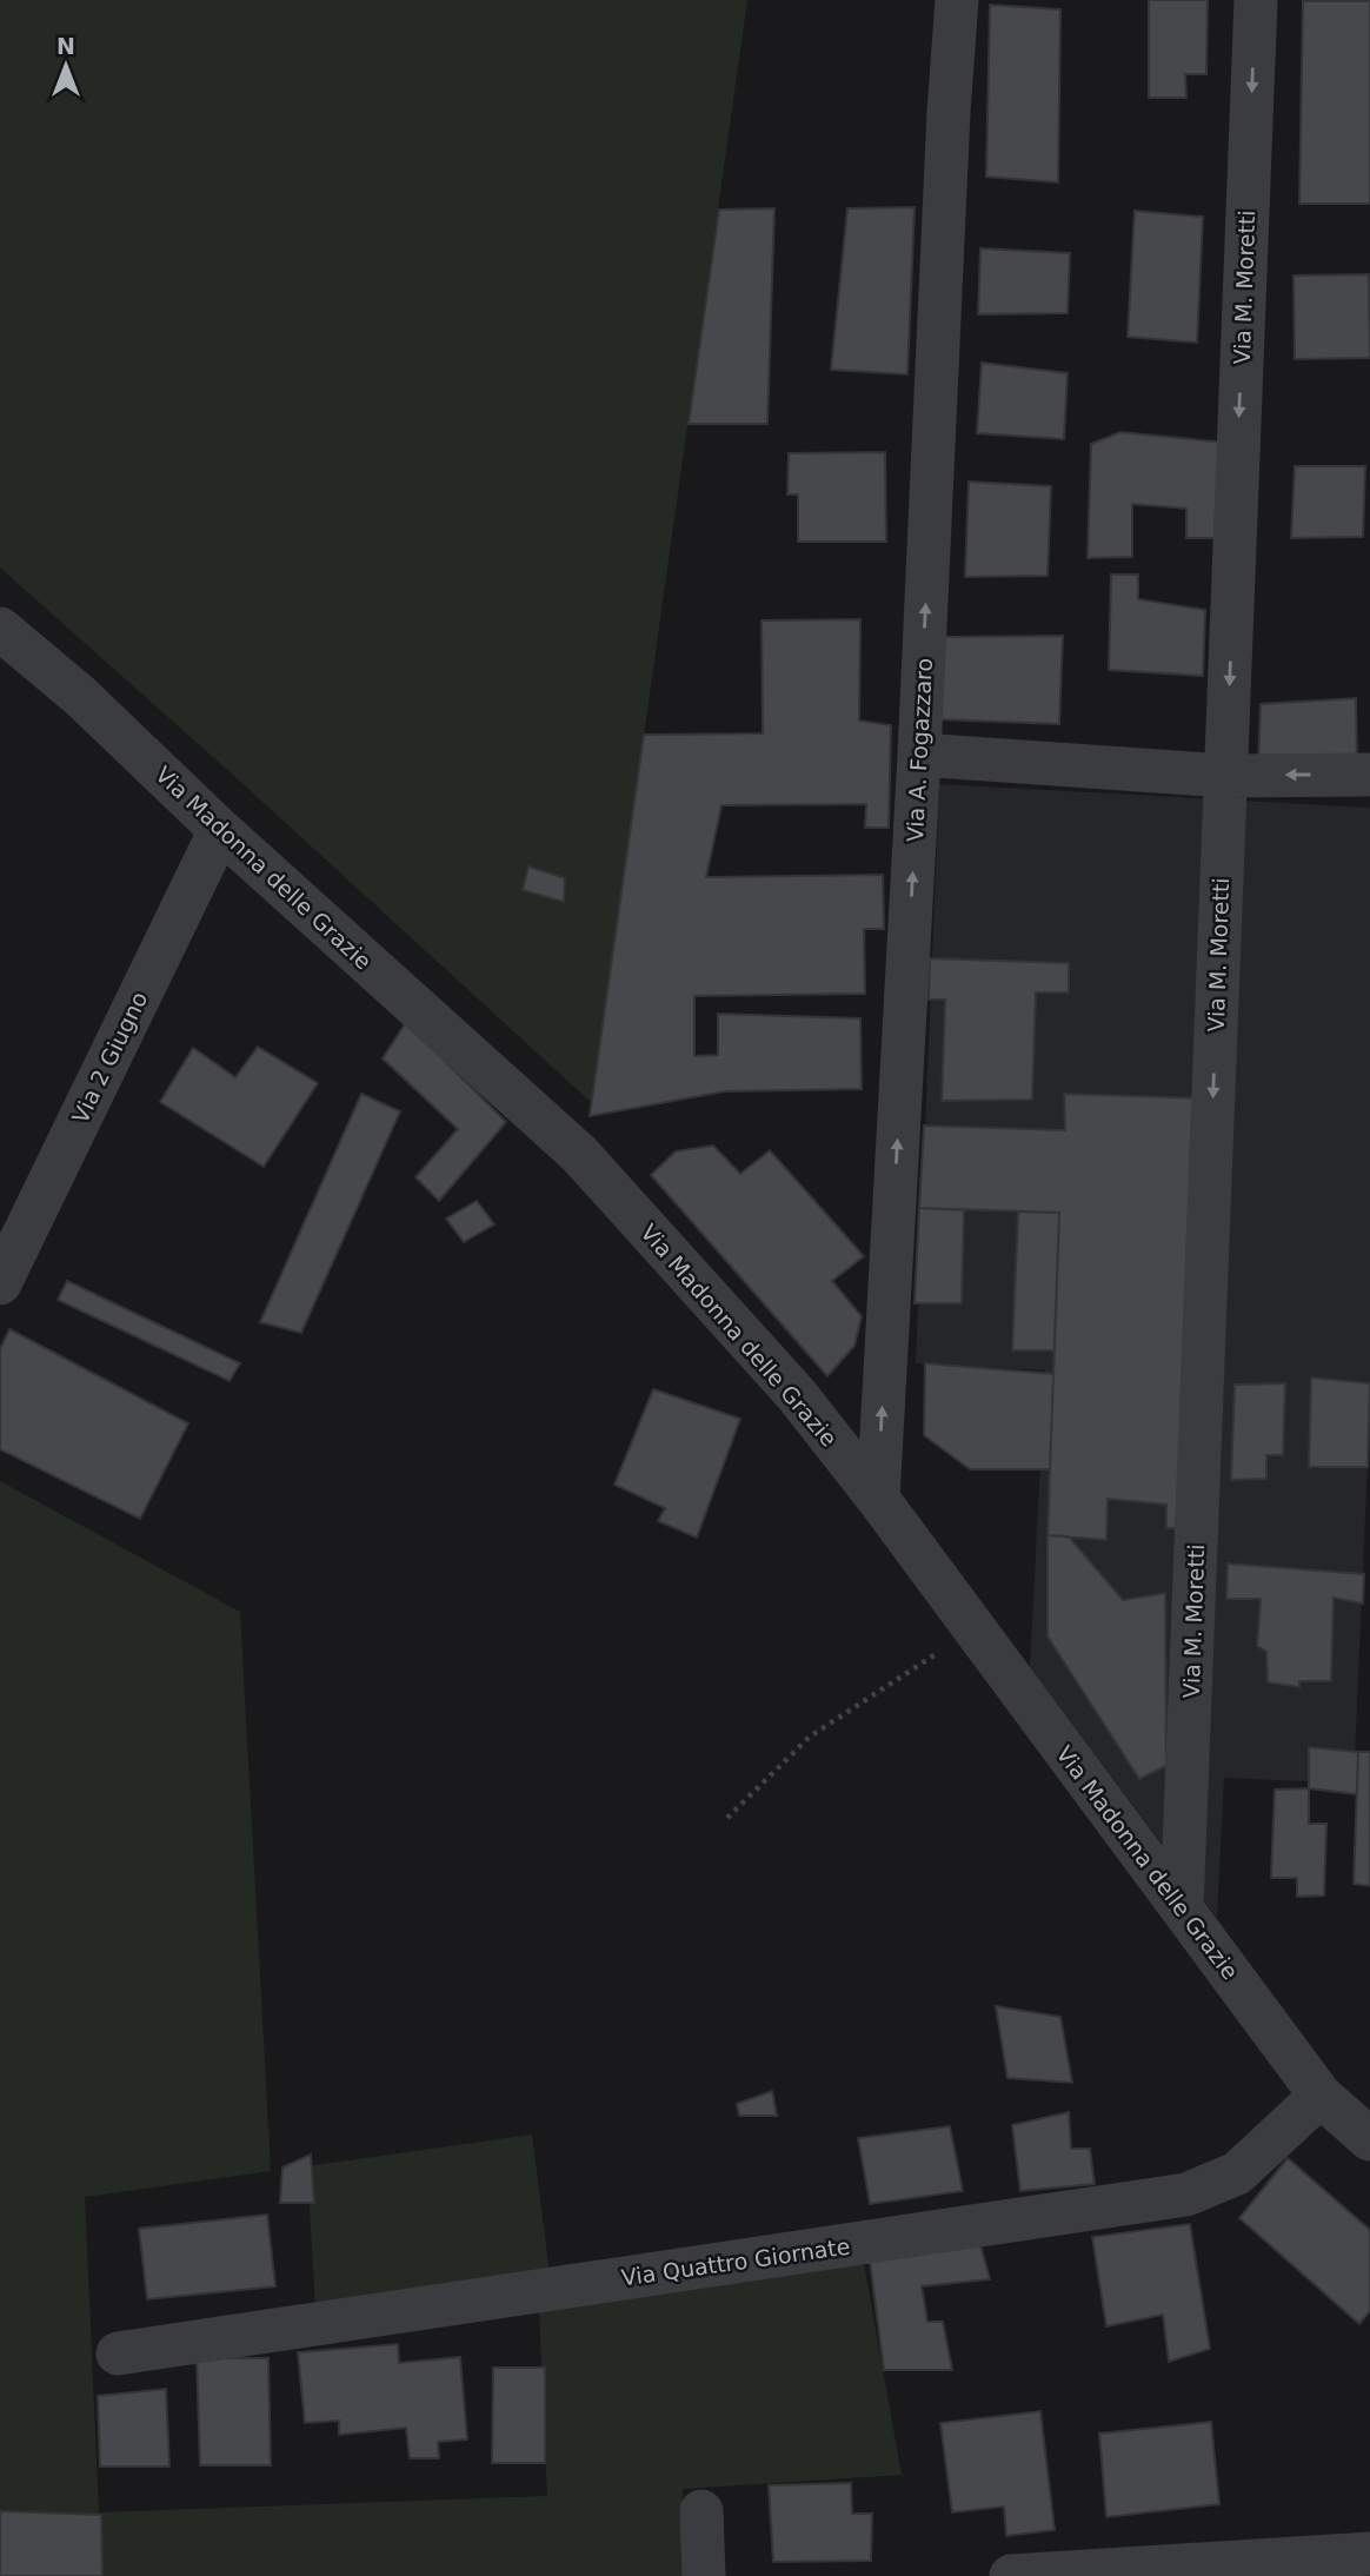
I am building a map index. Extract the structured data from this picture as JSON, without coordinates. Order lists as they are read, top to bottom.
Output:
{
  "streets": {
    "street": [
      "Via M. Moretti",
      "Via A. Fogazzaro",
      "Via Madonna delle Grazie",
      "Via 2 Giugno",
      "Via Quattro Giornate"
    ]
  },
  "crossings": [
    ["Via M. Moretti", "Via Madonna delle Grazie"],
    ["Via A. Fogazzaro", "Via Madonna delle Grazie"],
    ["Via Madonna delle Grazie", "Via 2 Giugno"],
    ["Via Madonna delle Grazie", "Via Quattro Giornate"]
  ],
  "one_way": ["Via M. Moretti", "Via A. Fogazzaro"],
  "north": "top"
}
